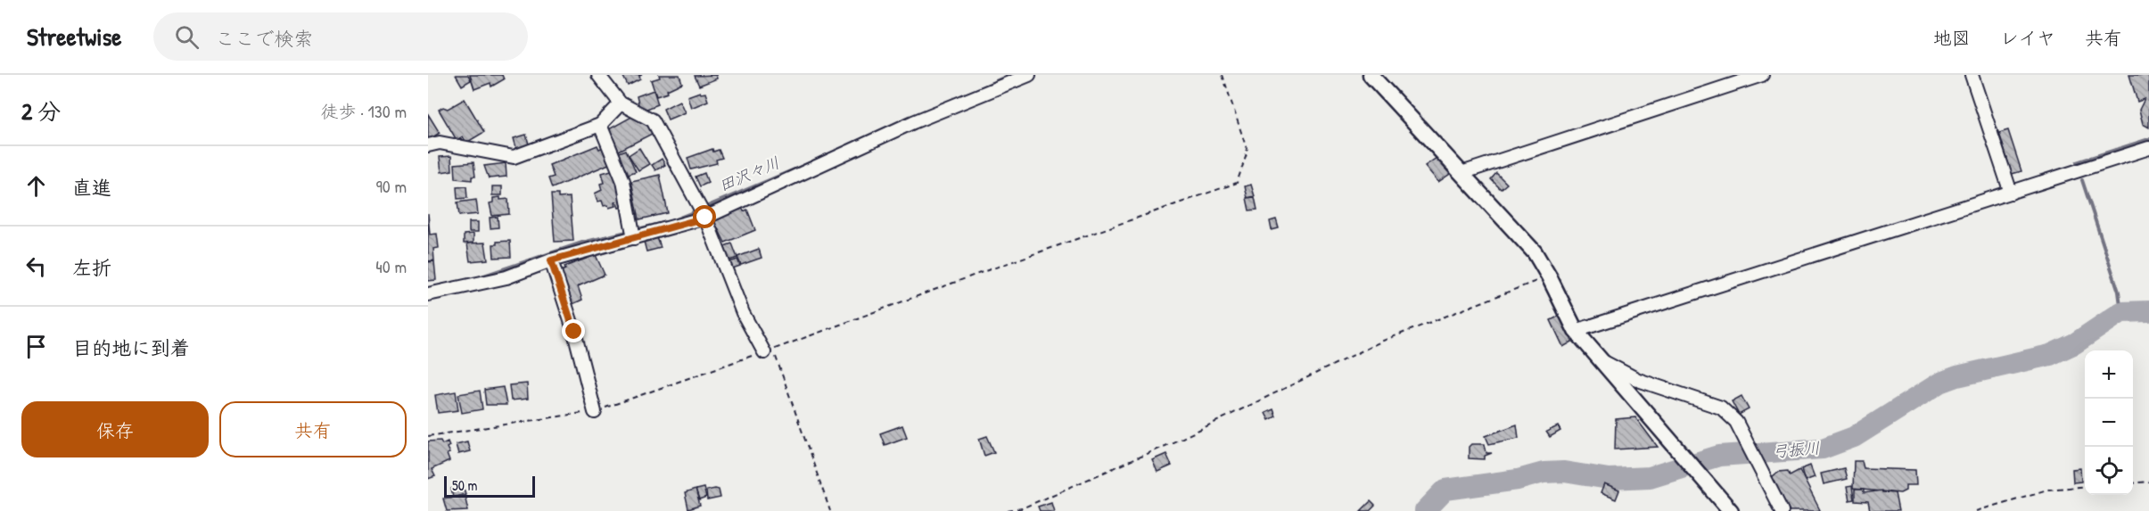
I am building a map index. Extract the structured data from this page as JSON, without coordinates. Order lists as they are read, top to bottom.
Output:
{
  "water": ["田沢々川", "弓振川"],
  "scale_bar": "50 m",
  "page": {
    "header": "Streetwise",
    "search": "ここで検索",
    "nav": ["地図", "レイヤ", "共有"],
    "heading": ["2 分", "徒歩 · 130 m"],
    "list": [
      ["直進", "90 m"],
      ["左折", "40 m"],
      "目的地に到着"
    ],
    "map_buttons": ["+", "−"],
    "buttons": ["保存", "共有"],
    "scale": "50 m"
  }
}
